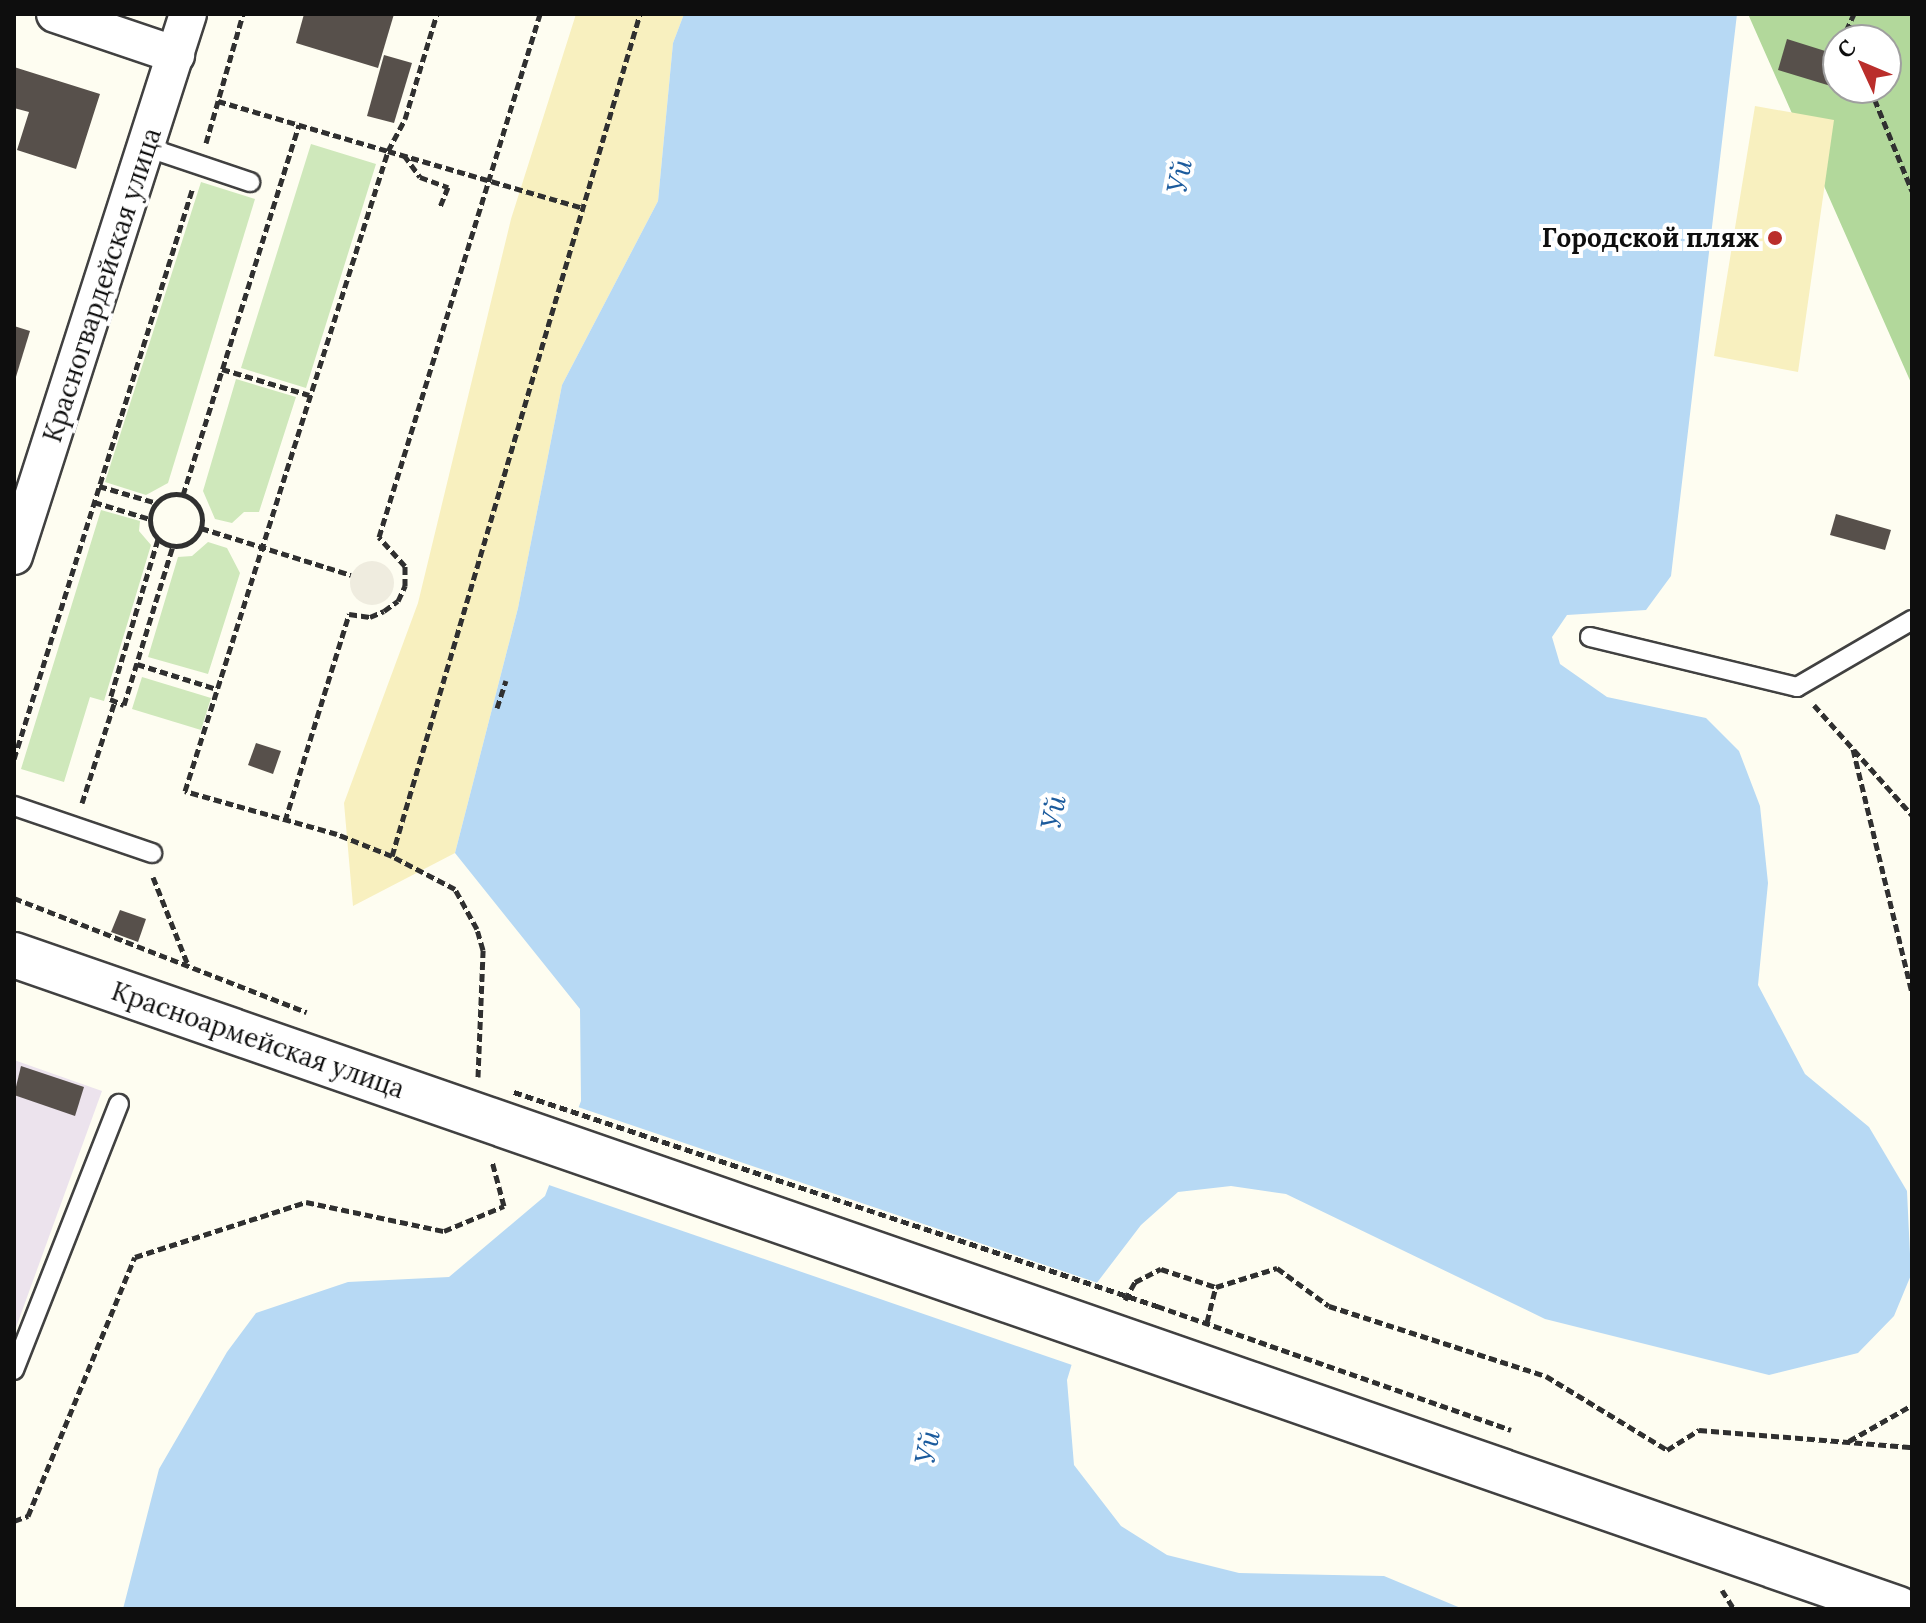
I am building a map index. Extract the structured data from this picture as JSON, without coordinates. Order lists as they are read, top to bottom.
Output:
{
  "streets": {
    "street": ["Красногвардейская улица", "Красноармейская улица"]
  },
  "water": ["Уй"],
  "places": ["Городской пляж"],
  "north": "top left"
}
